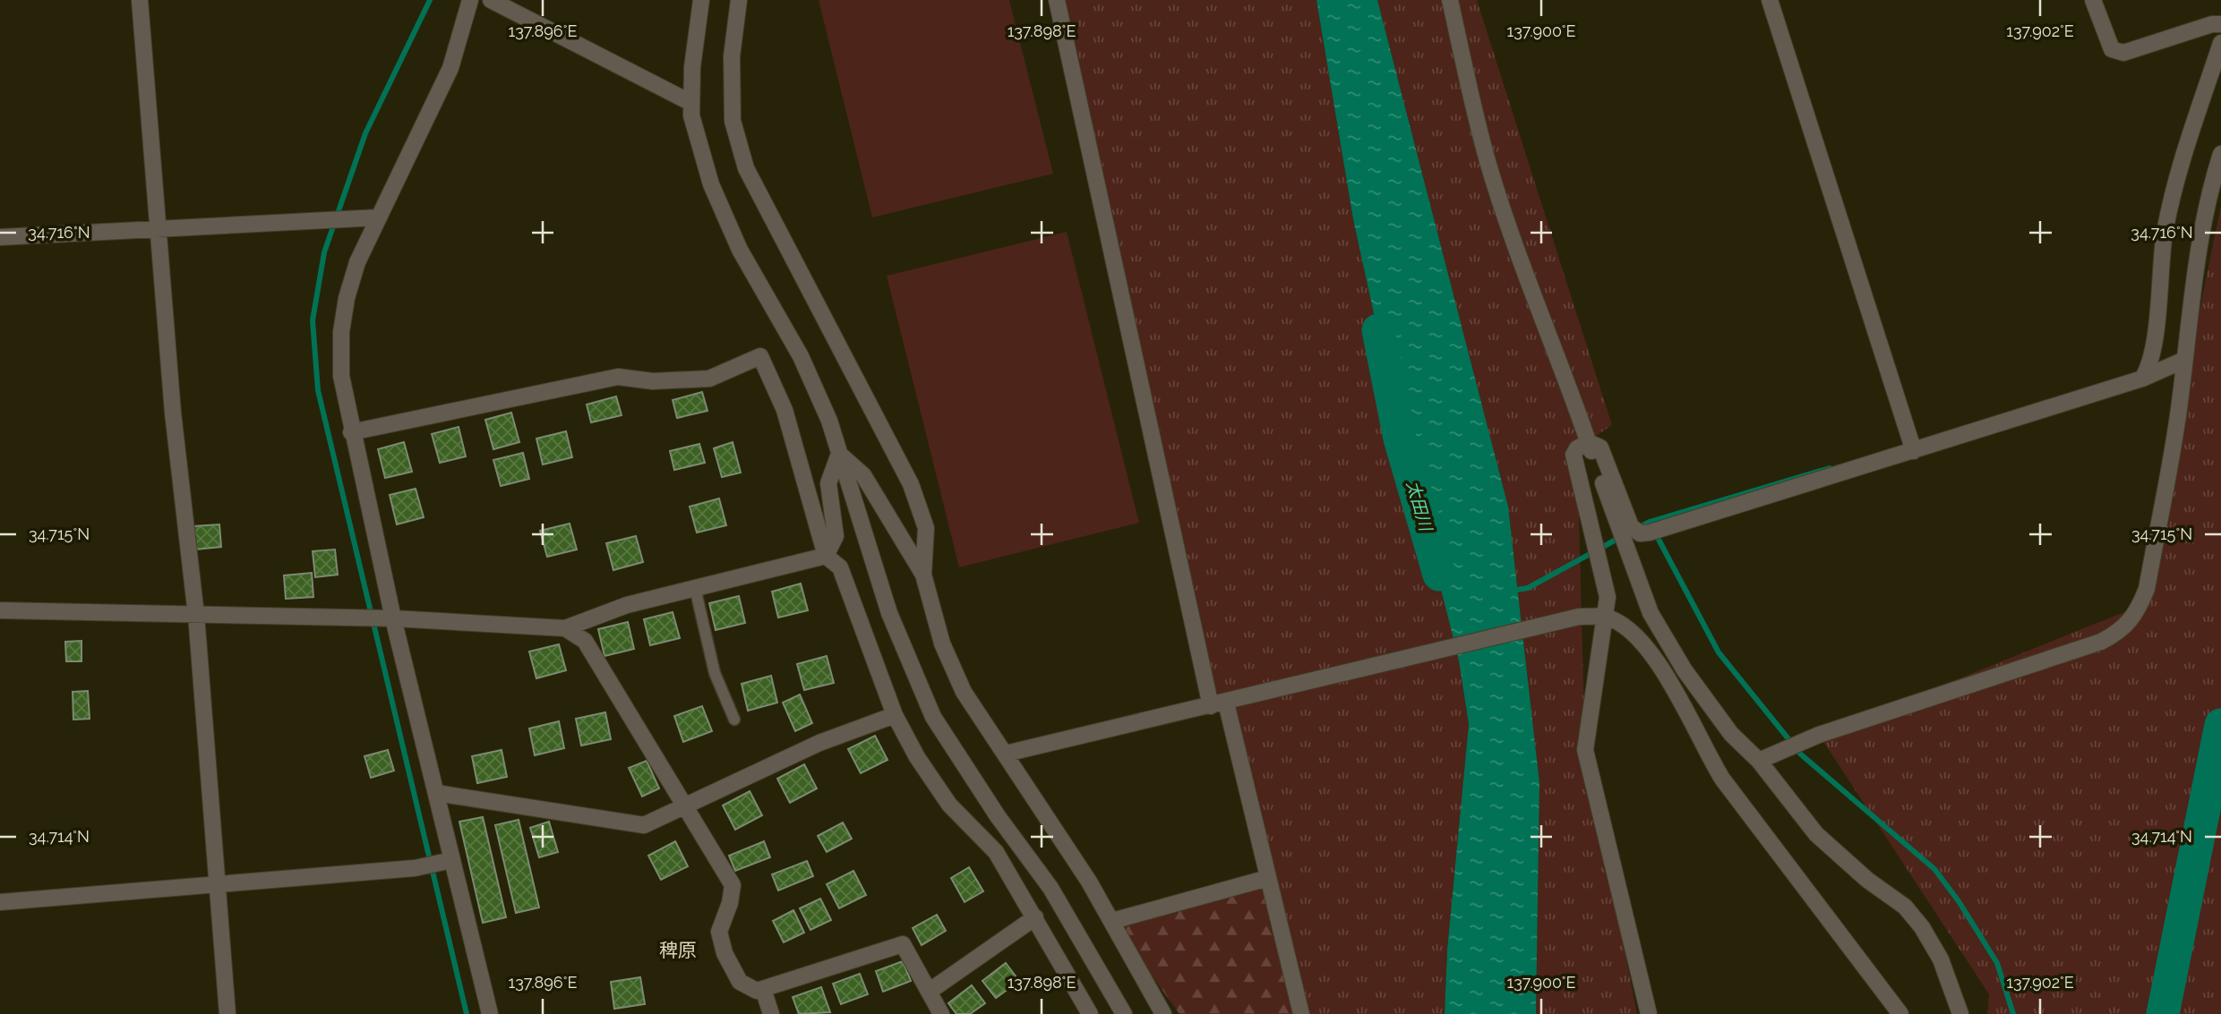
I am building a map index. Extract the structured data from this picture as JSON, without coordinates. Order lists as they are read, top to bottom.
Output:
{
  "districts": ["稗原"],
  "water": ["太田川"],
  "coordinates": [
    "137.896°E",
    "137.898°E",
    "137.900°E",
    "137.902°E",
    "34.716°N",
    "34.715°N",
    "34.714°N"
  ]
}
